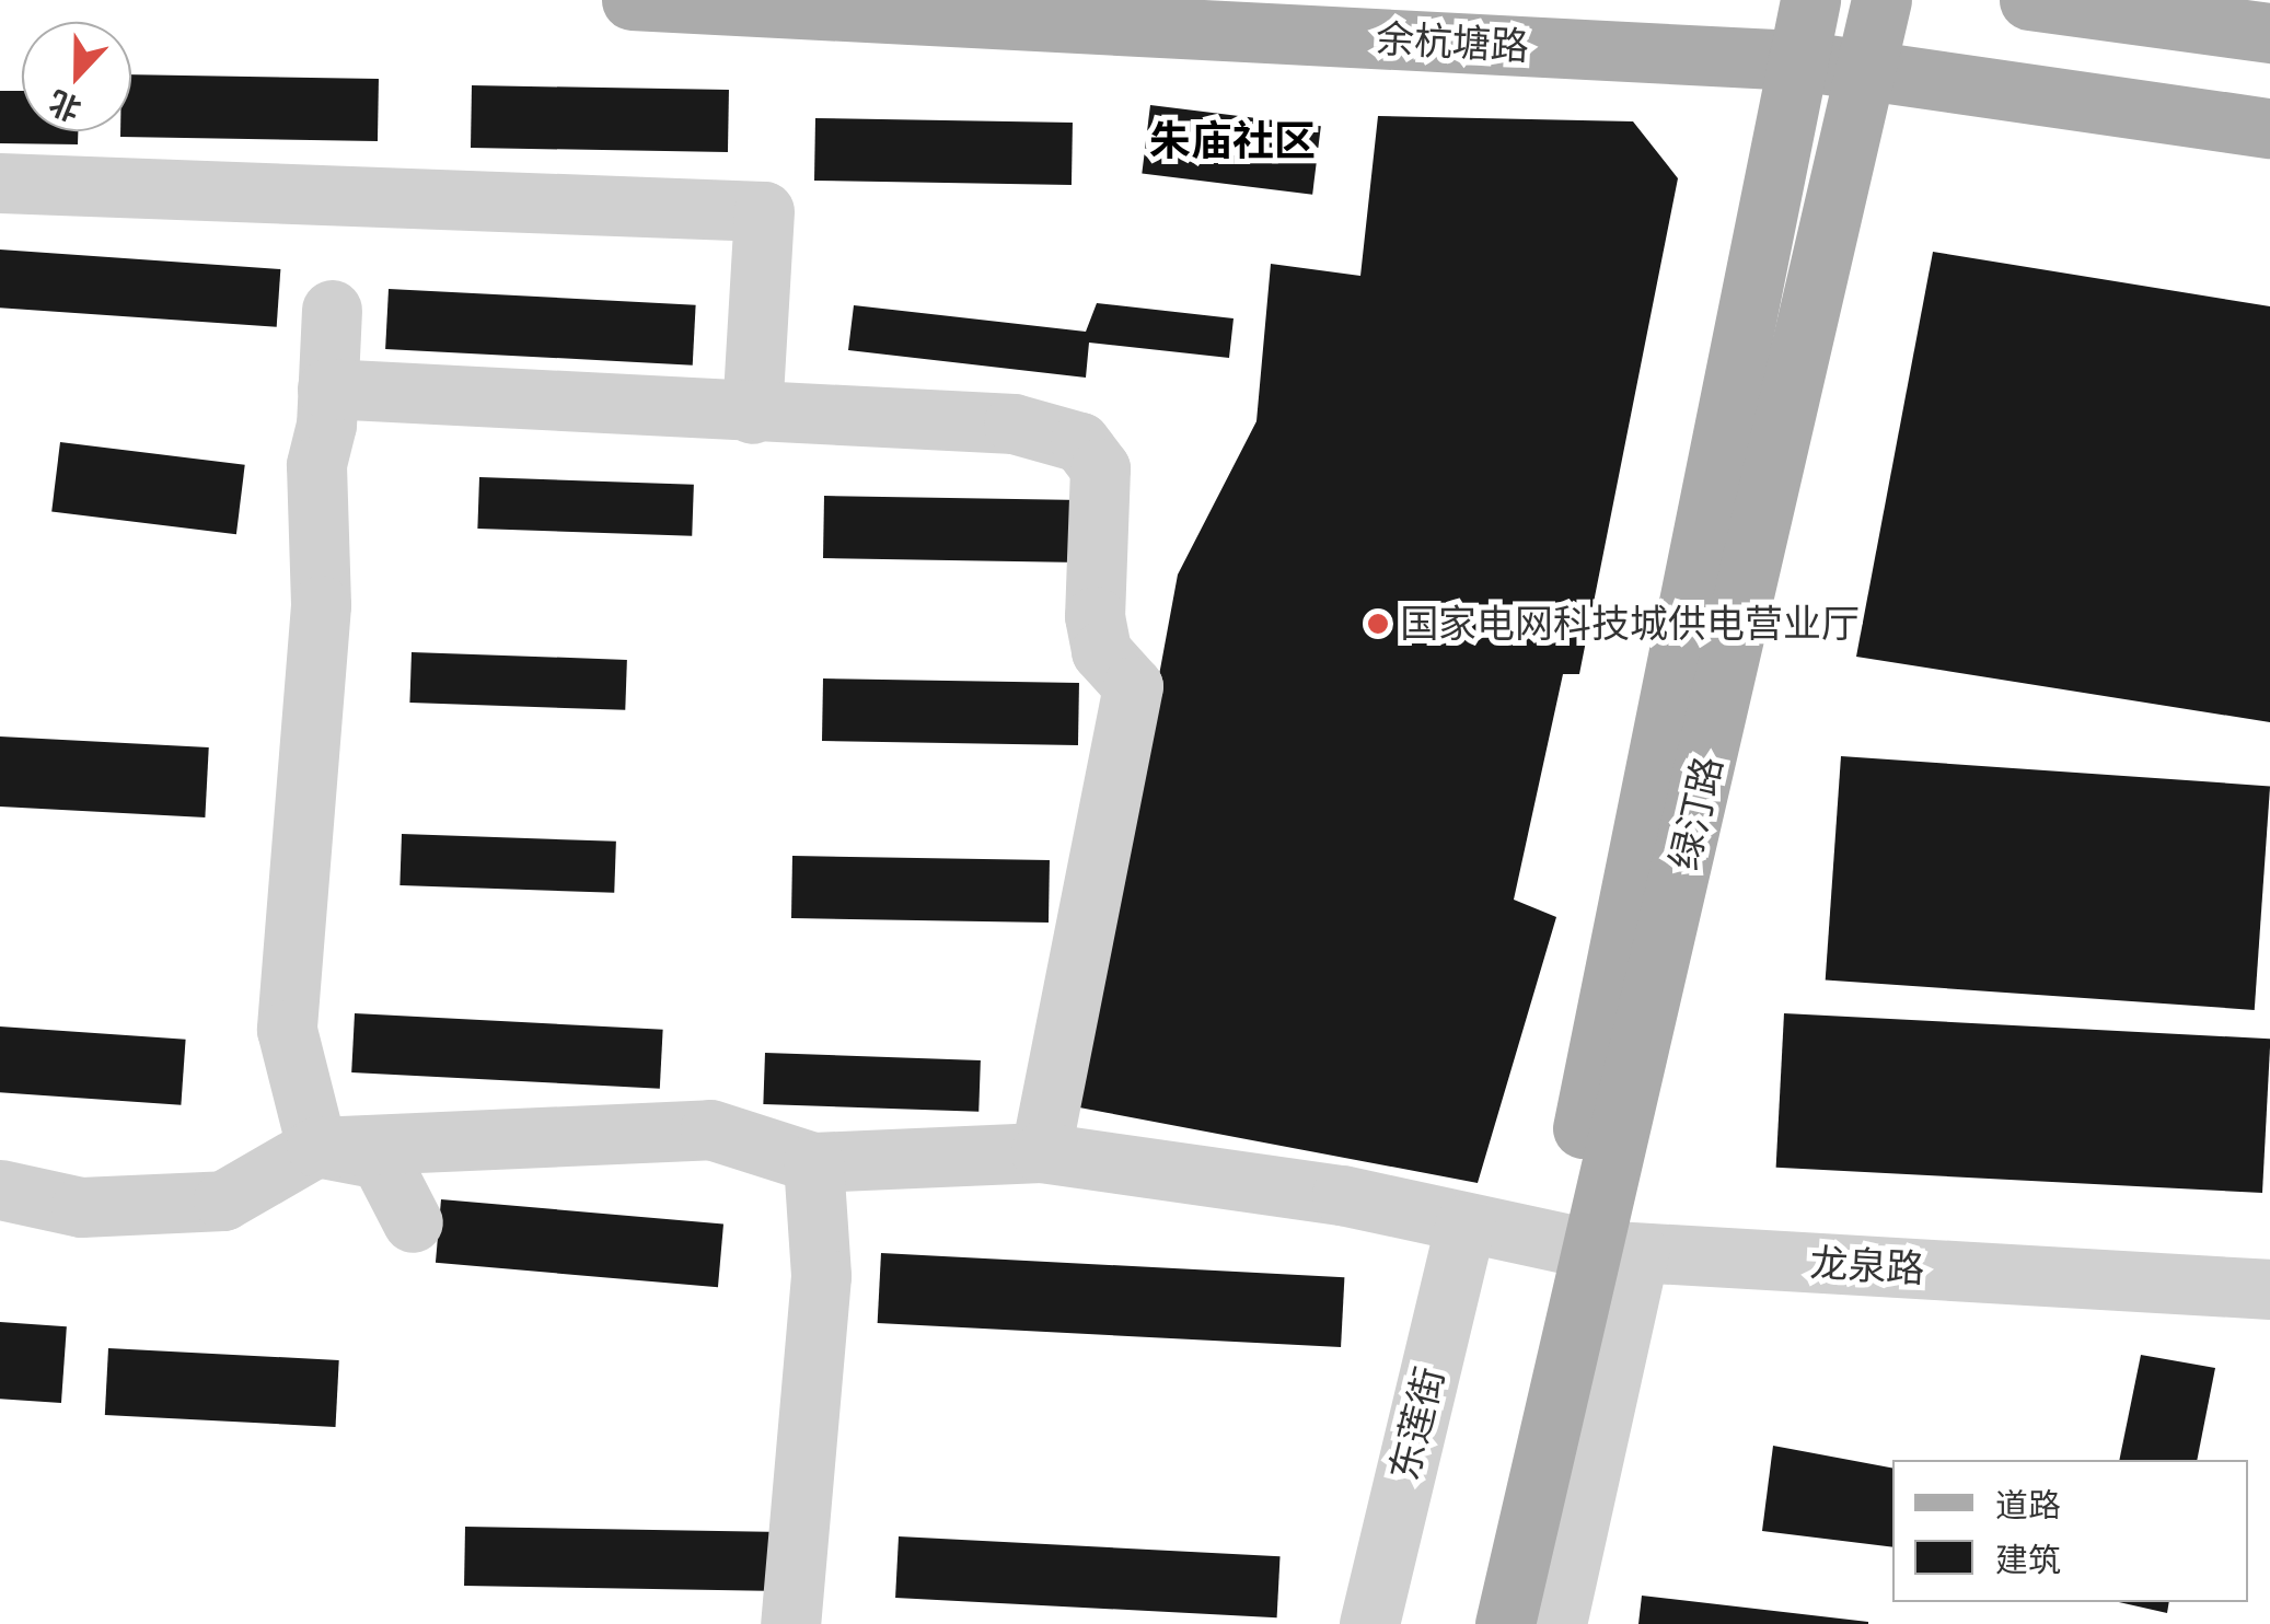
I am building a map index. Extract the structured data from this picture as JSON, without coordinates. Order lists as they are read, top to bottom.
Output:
{
  "streets": {
    "main road": ["余杭塘路", "绿汀路"],
    "street": ["龙泉路", "东莲街"]
  },
  "crossings": [
    ["余杭塘路", "绿汀路"],
    ["绿汀路", "龙泉路"],
    ["龙泉路", "东莲街"]
  ],
  "districts": ["朱庙社区"],
  "places": ["国家电网科技城供电营业厅"],
  "legend": ["道路", "建筑"],
  "north": "bottom"
}
